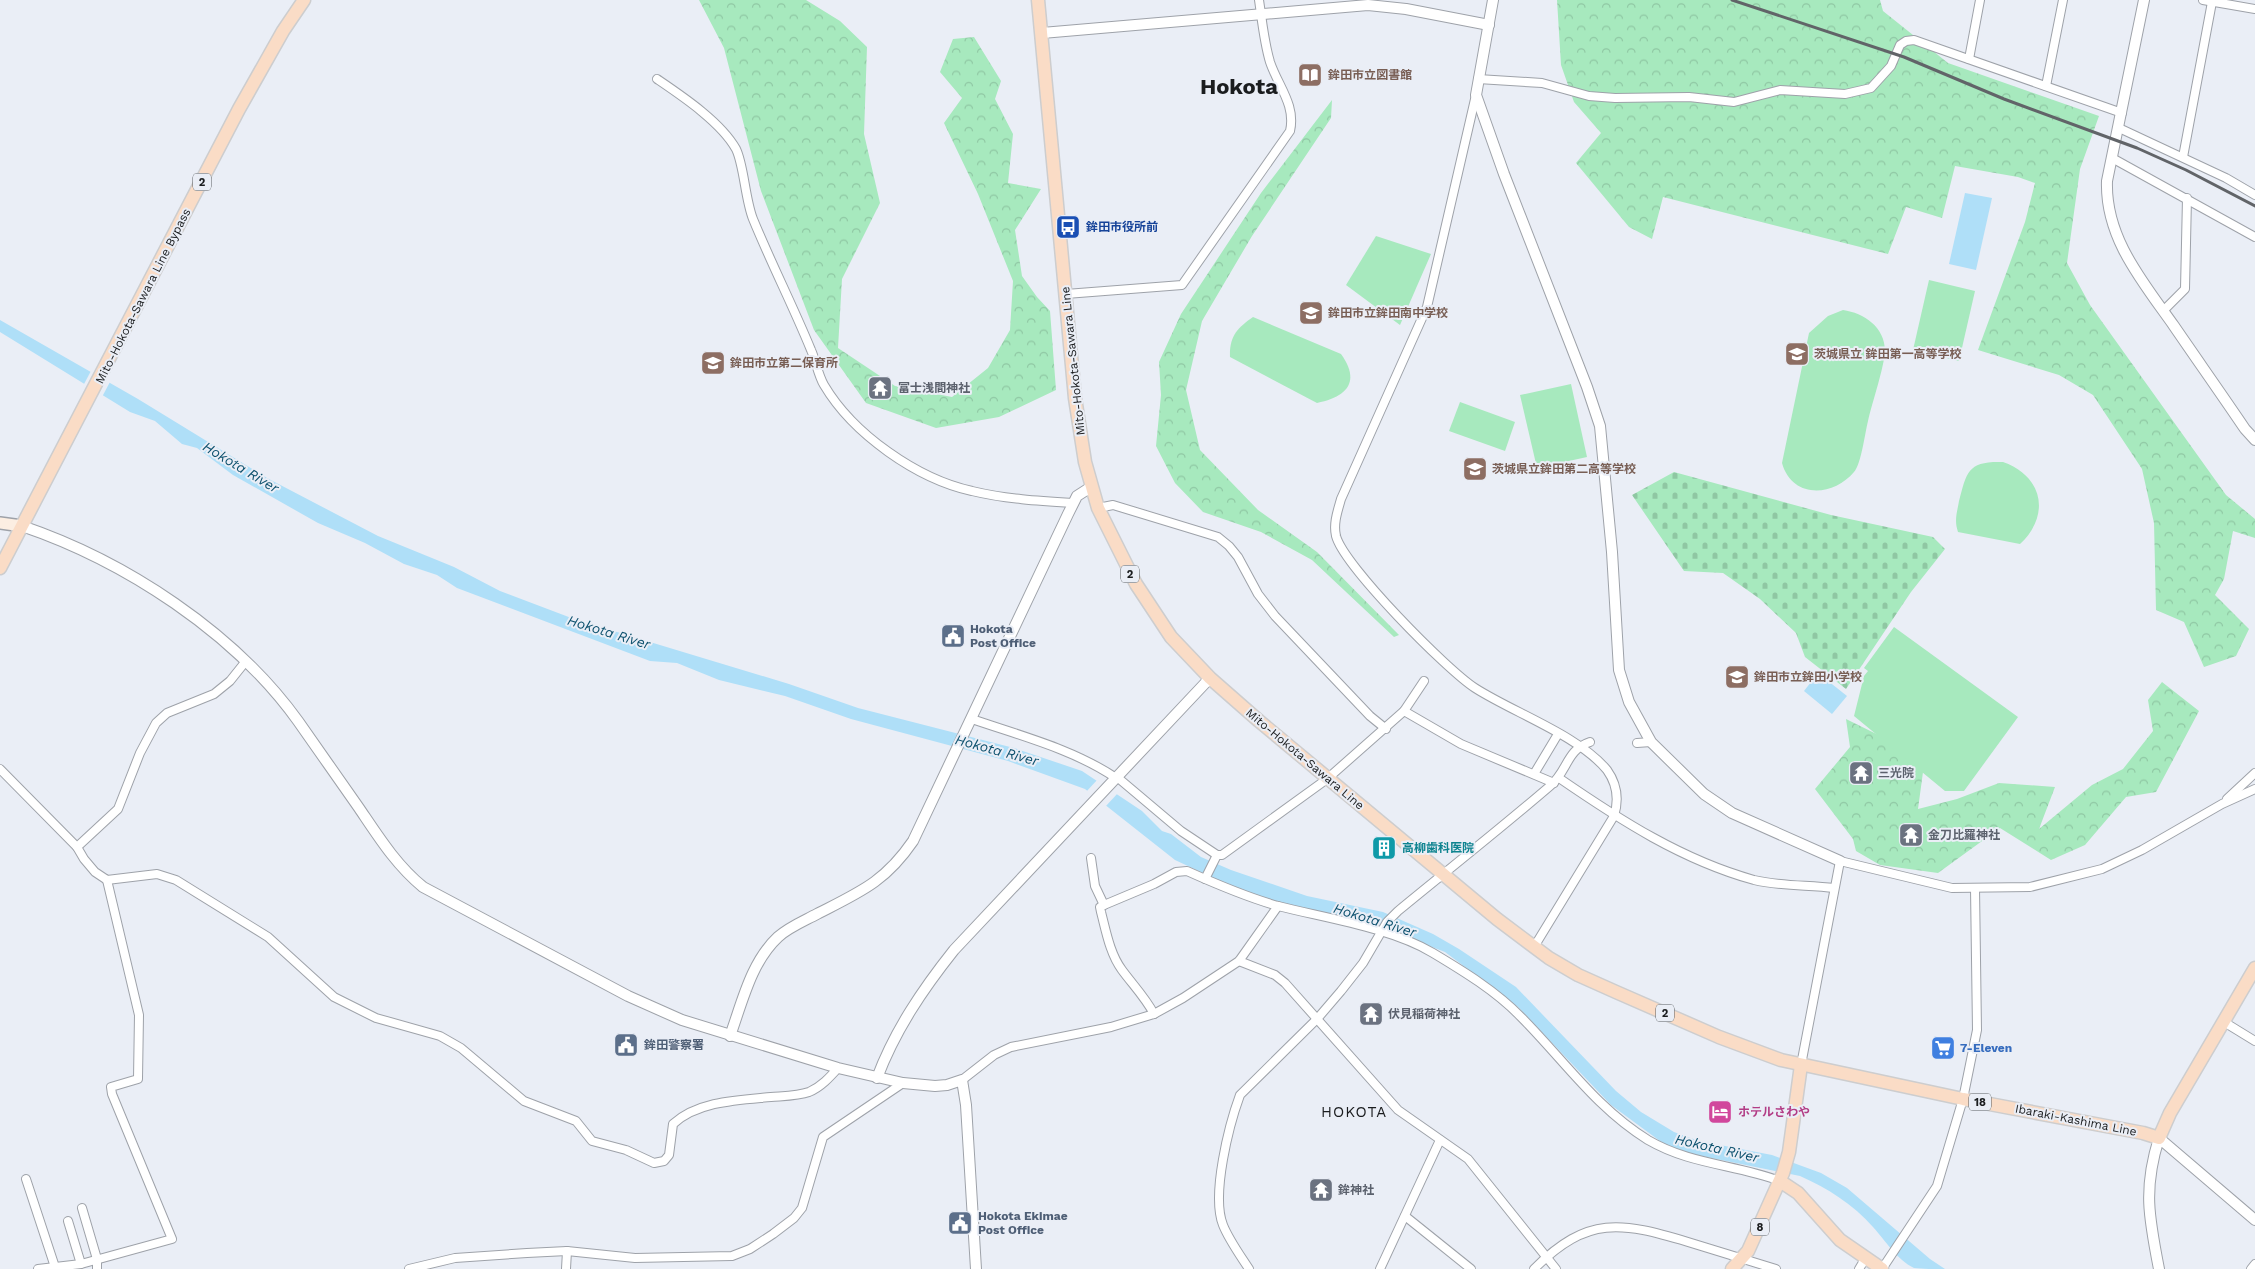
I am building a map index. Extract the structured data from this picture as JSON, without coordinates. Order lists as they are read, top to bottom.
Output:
{
  "streets": {
    "main road": [
      "2",
      "Mito-Hokota-Sawara Line Bypass",
      "Mito-Hokota-Sawara Line",
      "18",
      "Ibaraki-Kashima Line",
      "8"
    ]
  },
  "crossings": [
    ["Mito-Hokota-Sawara Line", "Ibaraki-Kashima Line"]
  ],
  "districts": ["Hokota", "HOKOTA"],
  "water": ["Hokota River"],
  "places": {
    "library": ["鉾田市立図書館"],
    "bus stop": ["鉾田市役所前"],
    "school or university": [
      "鉾田市立鉾田南中学校",
      "茨城県立 鉾田第一高等学校",
      "鉾田市立第二保育所",
      "茨城県立鉾田第二高等学校",
      "鉾田市立鉾田小学校"
    ],
    "temple": [
      "富士浅間神社",
      "三光院",
      "金刀比羅神社",
      "伏見稲荷神社",
      "鉾神社"
    ],
    "public building": ["Hokota Post Office", "鉾田警察署", "Hokota Ekimae Post Office"],
    "building": ["高柳歯科医院"],
    "supermarket": ["7-Eleven"],
    "hotel": ["ホテルさわや"]
  }
}
